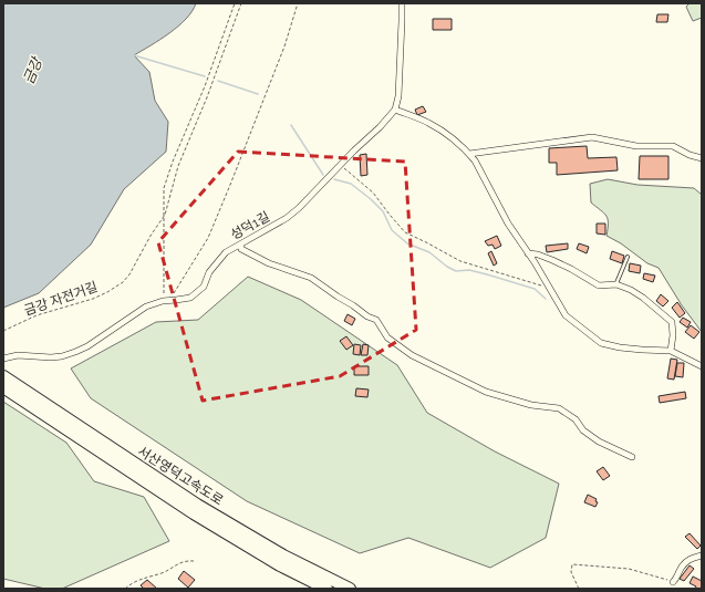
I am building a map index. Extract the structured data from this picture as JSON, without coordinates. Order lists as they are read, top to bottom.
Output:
{
  "streets": {
    "highway": ["서산영덕고속도로"],
    "street": ["성덕1길"],
    "path": ["금강 자전거길"]
  },
  "water": ["금강"]
}
